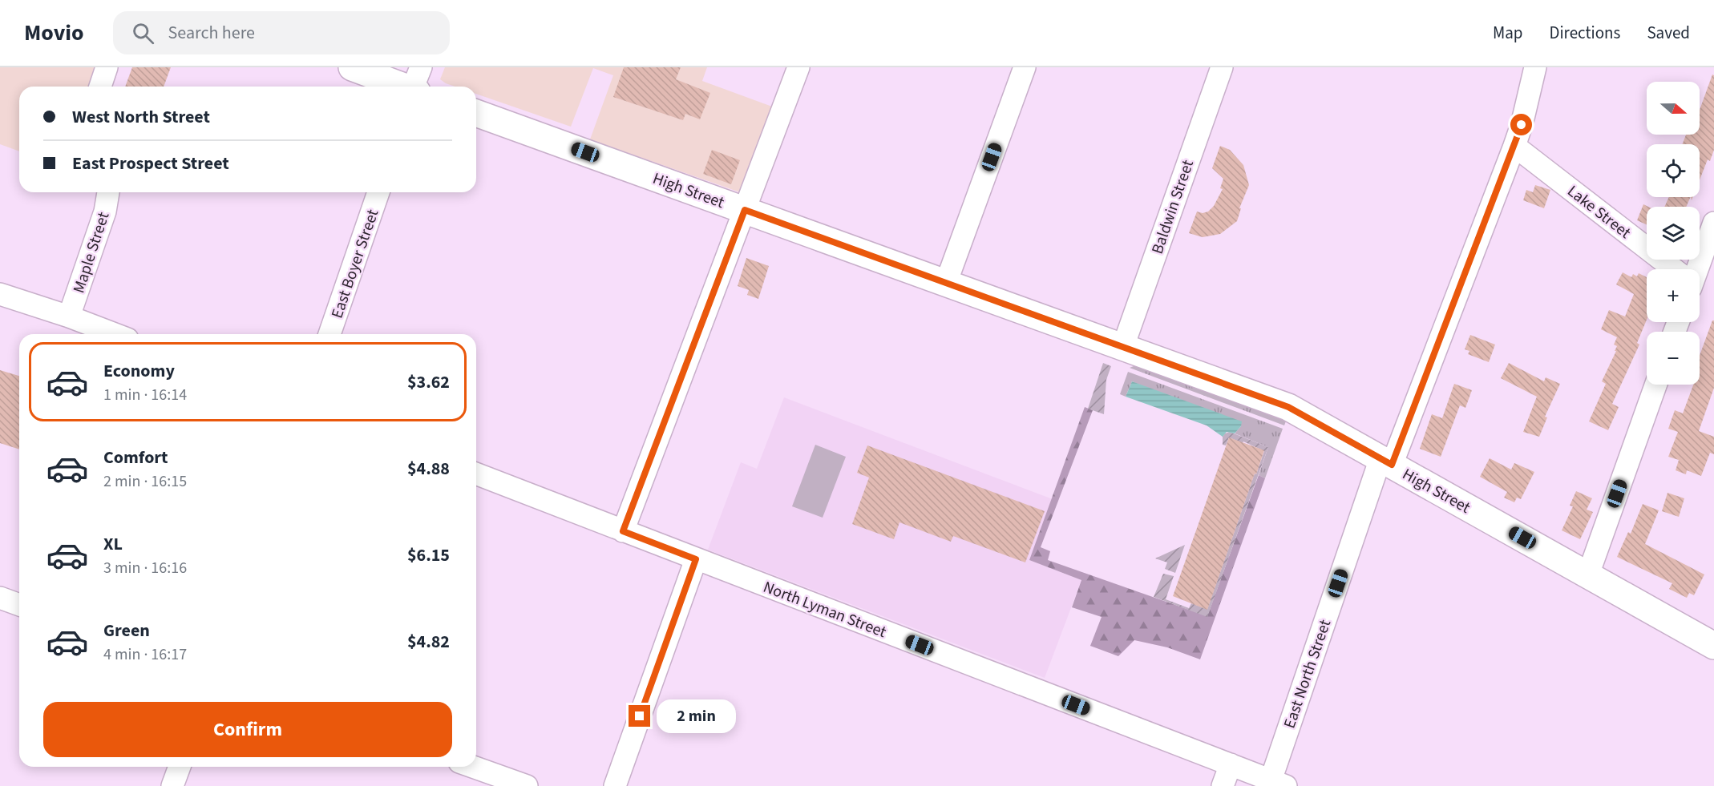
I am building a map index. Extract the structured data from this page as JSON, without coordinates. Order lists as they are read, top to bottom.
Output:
{
  "streets": {
    "main road": ["High Street"],
    "street": [
      "Baldwin Street",
      "Lake Street",
      "Maple Street",
      "East Boyer Street",
      "North Lyman Street",
      "East North Street"
    ]
  },
  "crossings": [
    ["High Street", "Baldwin Street"],
    ["High Street", "East North Street"],
    ["Lake Street", "East North Street"],
    ["North Lyman Street", "East North Street"]
  ],
  "north": "right",
  "page": {
    "header": "Movio",
    "search": "Search here",
    "nav": ["Map", "Directions", "Saved"],
    "map_buttons": ["+", "−"],
    "banner": ["West North Street", "East Prospect Street"],
    "list": [
      {
        "name": "Economy",
        "note": "1 min · 16:14",
        "value": "$3.62"
      },
      {
        "name": "Comfort",
        "note": "2 min · 16:15",
        "value": "$4.88"
      },
      {
        "name": "XL",
        "note": "3 min · 16:16",
        "value": "$6.15"
      },
      {
        "name": "Green",
        "note": "4 min · 16:17",
        "value": "$4.82"
      }
    ],
    "buttons": "Confirm",
    "bubble": "2 min"
  }
}
